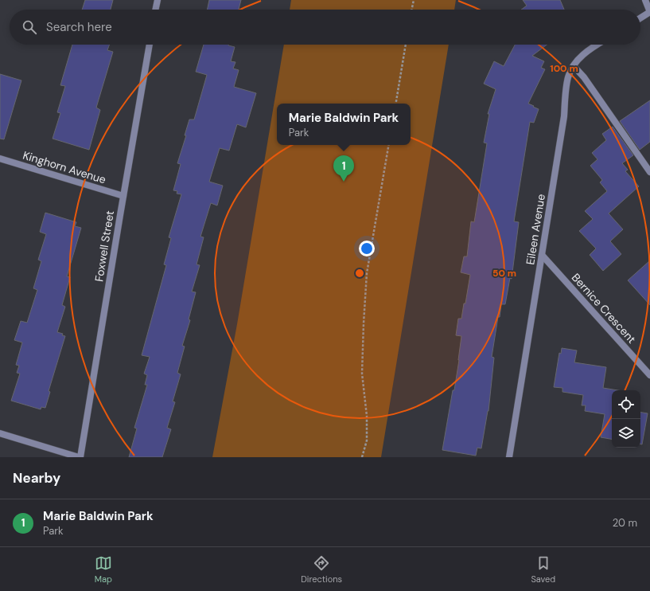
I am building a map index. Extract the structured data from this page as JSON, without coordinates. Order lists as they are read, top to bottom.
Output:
{
  "streets": {
    "street": [
      "Kinghorn Avenue",
      "Eileen Avenue",
      "Foxwell Street",
      "Bernice Crescent"
    ]
  },
  "crossings": [
    ["Kinghorn Avenue", "Foxwell Street"],
    ["Eileen Avenue", "Bernice Crescent"]
  ],
  "page": {
    "search": "Search here",
    "popup": ["Marie Baldwin Park", "Park"],
    "pins": "1",
    "heading": "Nearby",
    "list": [
      {
        "mark": "1",
        "name": "Marie Baldwin Park",
        "note": "Park",
        "value": "20 m"
      }
    ],
    "nav": ["Map", "Directions", "Saved"]
  },
  "rings": ["100 m", "50 m"]
}
